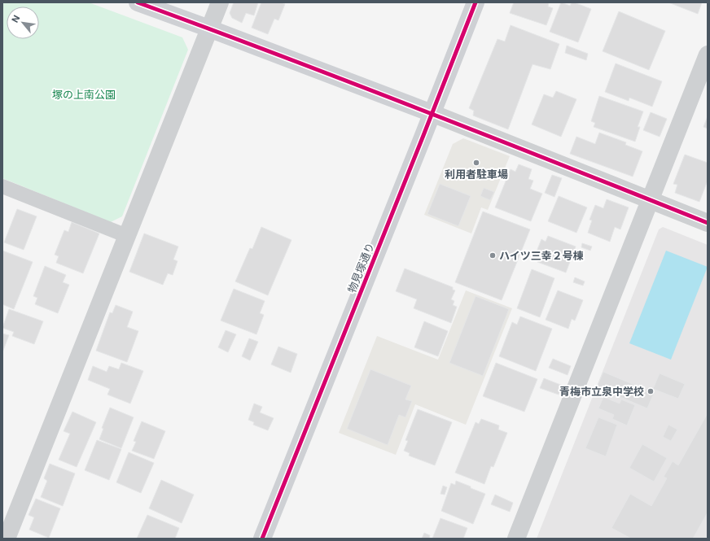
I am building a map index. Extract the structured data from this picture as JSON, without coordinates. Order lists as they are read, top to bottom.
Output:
{
  "streets": {
    "street": ["物見塚通り"]
  },
  "parks": ["塚の上南公園"],
  "places": ["利用者駐車場", "ハイツ三幸２号棟", "青梅市立泉中学校"],
  "north": "top left"
}
